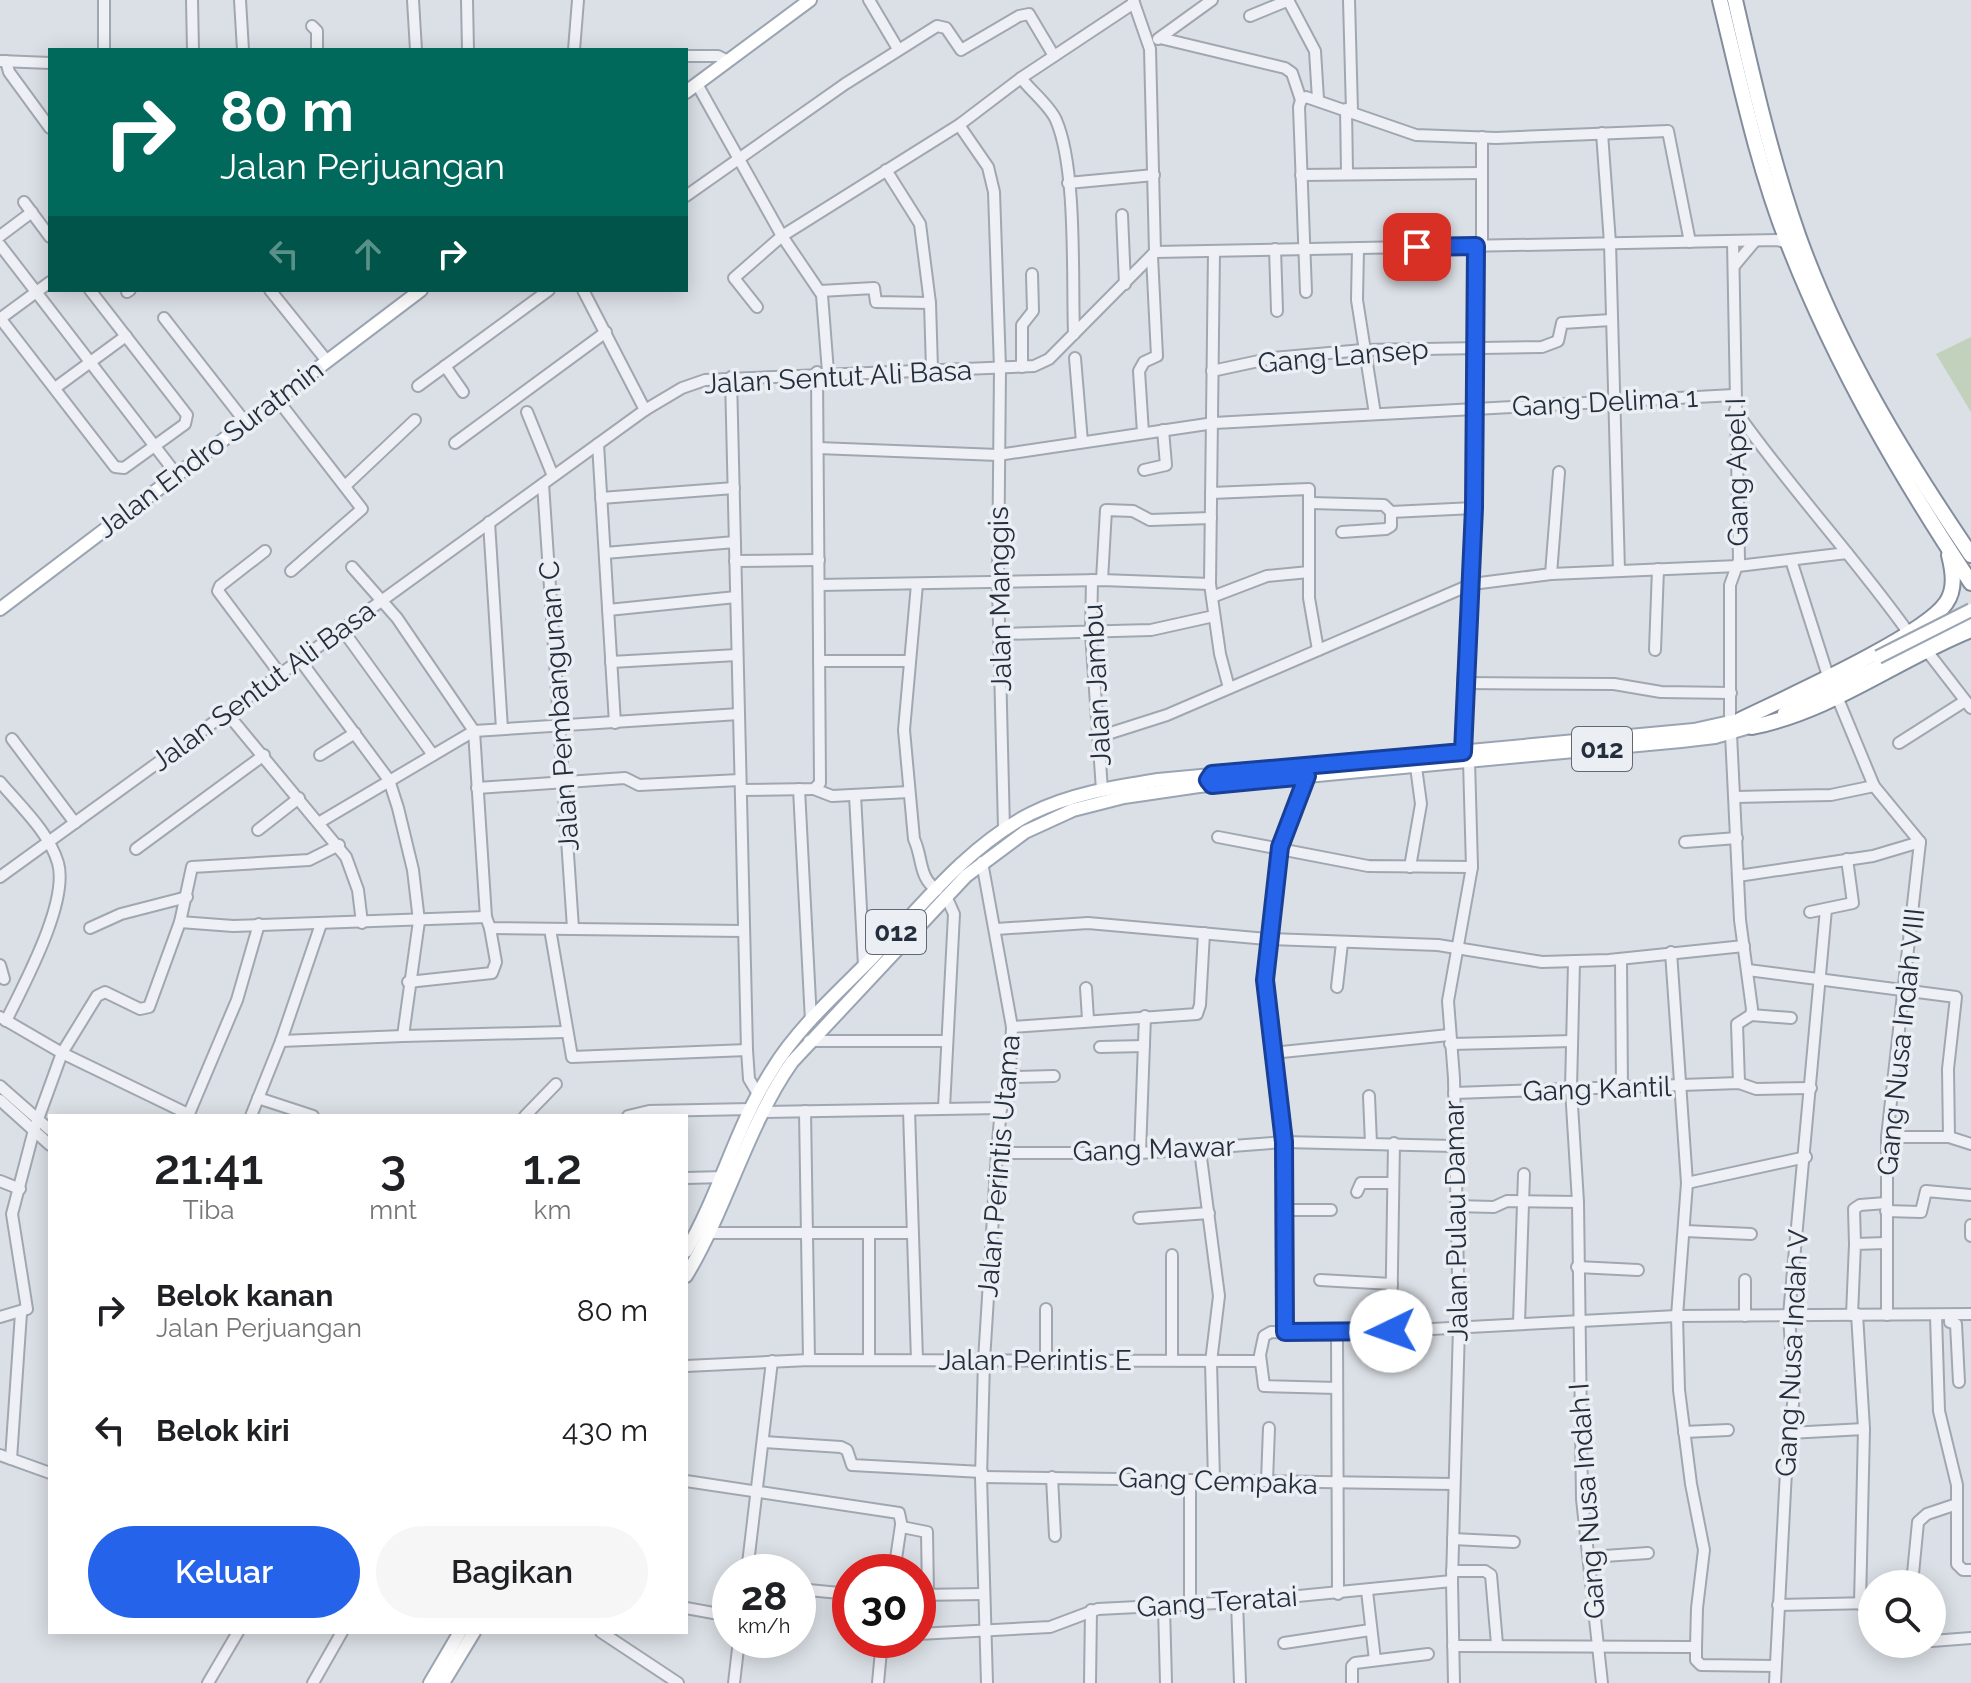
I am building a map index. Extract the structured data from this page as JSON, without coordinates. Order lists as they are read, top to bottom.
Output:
{
  "streets": {
    "main road": ["Jalan Endro Suratmin", "012"],
    "street": [
      "Gang Lansep",
      "Jalan Sentut Ali Basa",
      "Gang Delima 1",
      "Gang Apel I",
      "Jalan Manggis",
      "Jalan Jambu",
      "Jalan Pembangunan C",
      "Gang Nusa Indah VIII",
      "Gang Kantil",
      "Gang Mawar",
      "Jalan Perintis Utama",
      "Jalan Pulau Damar",
      "Gang Nusa Indah V",
      "Jalan Perintis E",
      "Gang Cempaka",
      "Gang Nusa Indah I",
      "Gang Teratai"
    ]
  },
  "crossings": [
    ["Gang Lansep", "Jalan Pulau Damar"],
    ["Jalan Sentut Ali Basa", "Jalan Manggis"],
    ["Jalan Sentut Ali Basa", "Jalan Pembangunan C"],
    ["Gang Delima 1", "Gang Apel I"],
    ["Gang Delima 1", "Jalan Manggis"],
    ["Gang Delima 1", "Jalan Pulau Damar"],
    ["Gang Apel I", "012"],
    ["Jalan Manggis", "012"],
    ["Jalan Jambu", "012"],
    ["012", "Jalan Perintis Utama"],
    ["012", "Jalan Pulau Damar"],
    ["Gang Kantil", "Jalan Pulau Damar"],
    ["Gang Kantil", "Gang Nusa Indah V"],
    ["Gang Kantil", "Gang Nusa Indah I"],
    ["Gang Mawar", "Jalan Perintis Utama"],
    ["Gang Mawar", "Jalan Pulau Damar"],
    ["Jalan Perintis Utama", "Jalan Perintis E"],
    ["Jalan Perintis Utama", "Gang Cempaka"],
    ["Jalan Perintis Utama", "Gang Teratai"],
    ["Jalan Pulau Damar", "Gang Cempaka"],
    ["Jalan Pulau Damar", "Gang Teratai"]
  ],
  "page": {
    "turn": ["80 m", "Jalan Perjuangan"],
    "eta": [
      "21:41",
      "Tiba",
      "3",
      "mnt",
      "1.2",
      "km"
    ],
    "list": [
      {
        "name": "Belok kanan",
        "note": "Jalan Perjuangan",
        "value": "80 m"
      },
      {
        "name": "Belok kiri",
        "value": "430 m"
      }
    ],
    "buttons": ["Keluar", "Bagikan"],
    "speed": "28 km/h",
    "limit": "30"
  }
}
